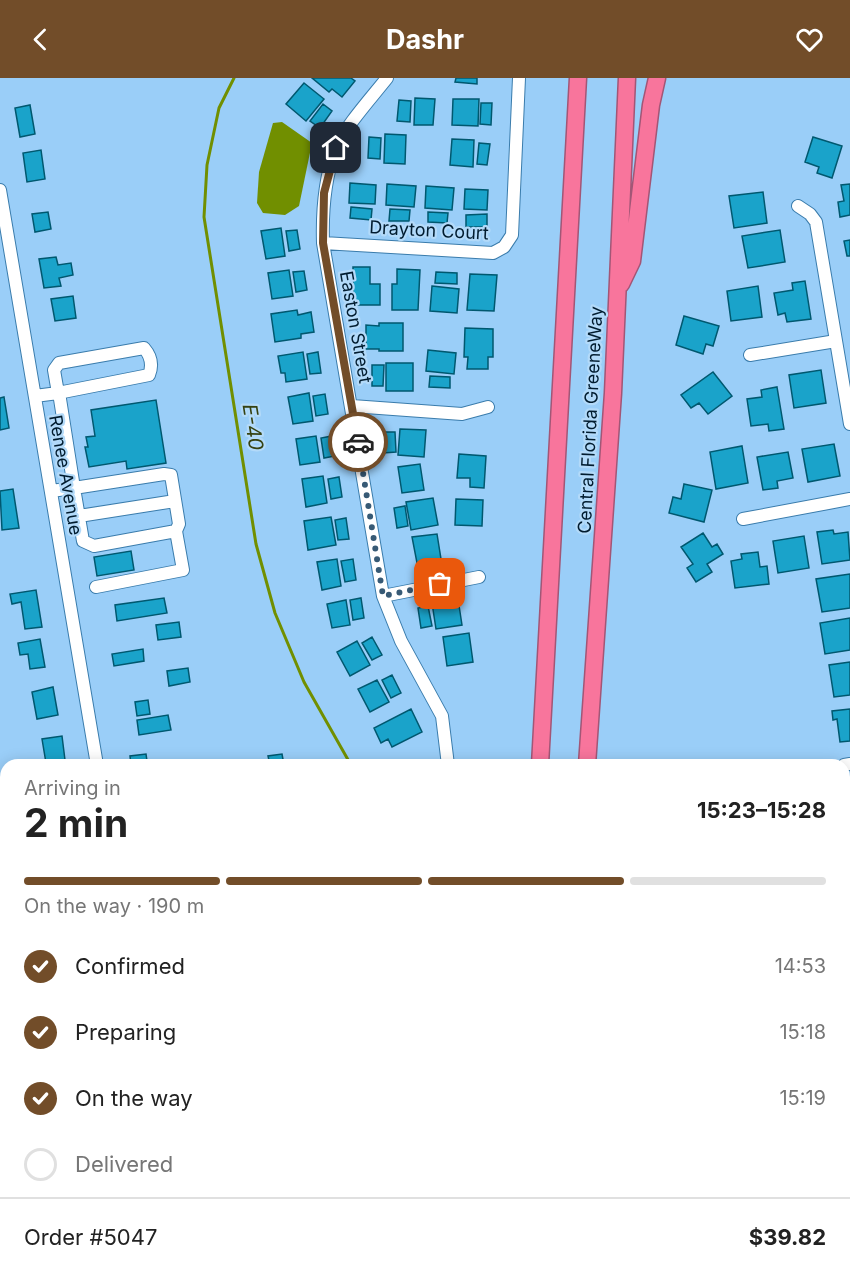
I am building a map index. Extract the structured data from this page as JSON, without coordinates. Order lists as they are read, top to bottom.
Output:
{
  "streets": {
    "highway": ["Central Florida GreeneWay"],
    "street": ["Drayton Court", "Easton Street", "Renee Avenue"]
  },
  "crossings": [
    ["Drayton Court", "Easton Street"]
  ],
  "water": ["E-40"],
  "page": {
    "header": "Dashr",
    "heading": ["2 min", "Arriving in", "15:23–15:28"],
    "panel": ["Order #5047", "$39.82"],
    "bar": "On the way · 190 m",
    "list": [
      ["Confirmed", "14:53"],
      ["Preparing", "15:18"],
      ["On the way", "15:19"],
      "Delivered"
    ]
  }
}
